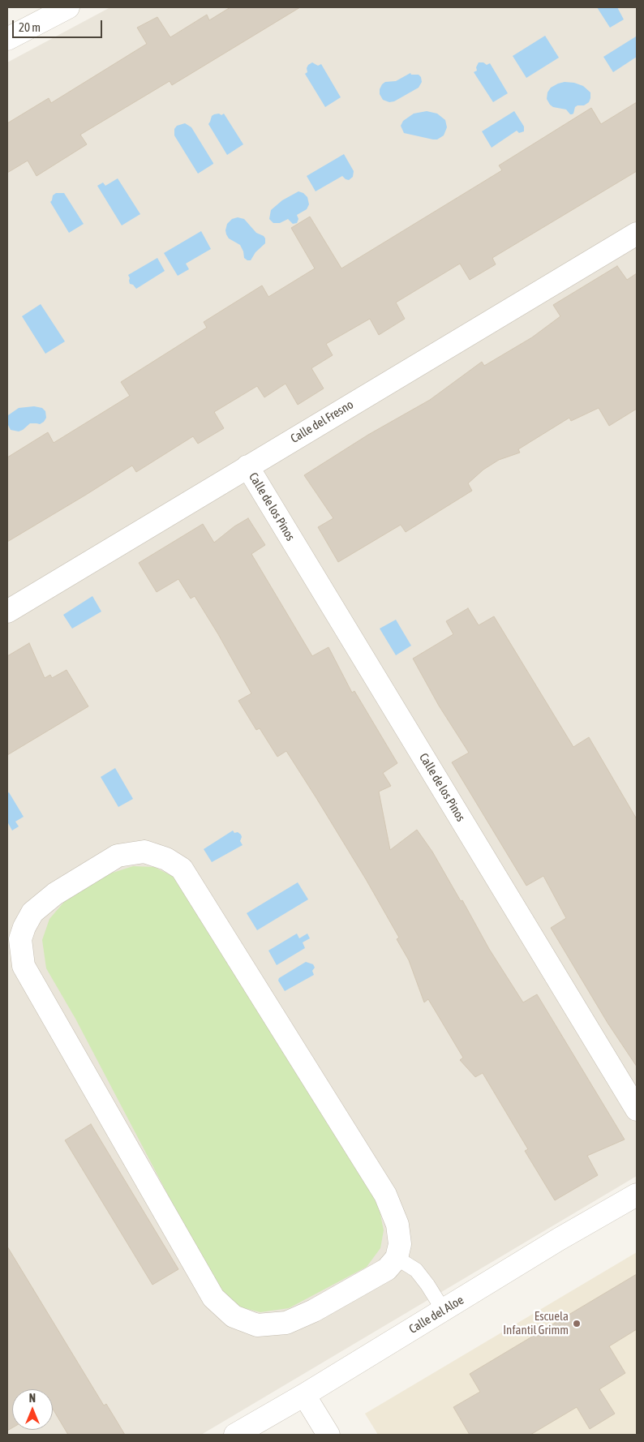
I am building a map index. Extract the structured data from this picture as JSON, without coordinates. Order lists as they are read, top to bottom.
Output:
{
  "streets": {
    "street": ["Calle del Fresno", "Calle de los Pinos", "Calle del Aloe"]
  },
  "crossings": [
    ["Calle del Fresno", "Calle de los Pinos"]
  ],
  "places": ["Escuela Infantil Grimm"],
  "scale_bar": "20 m",
  "north": "top"
}
